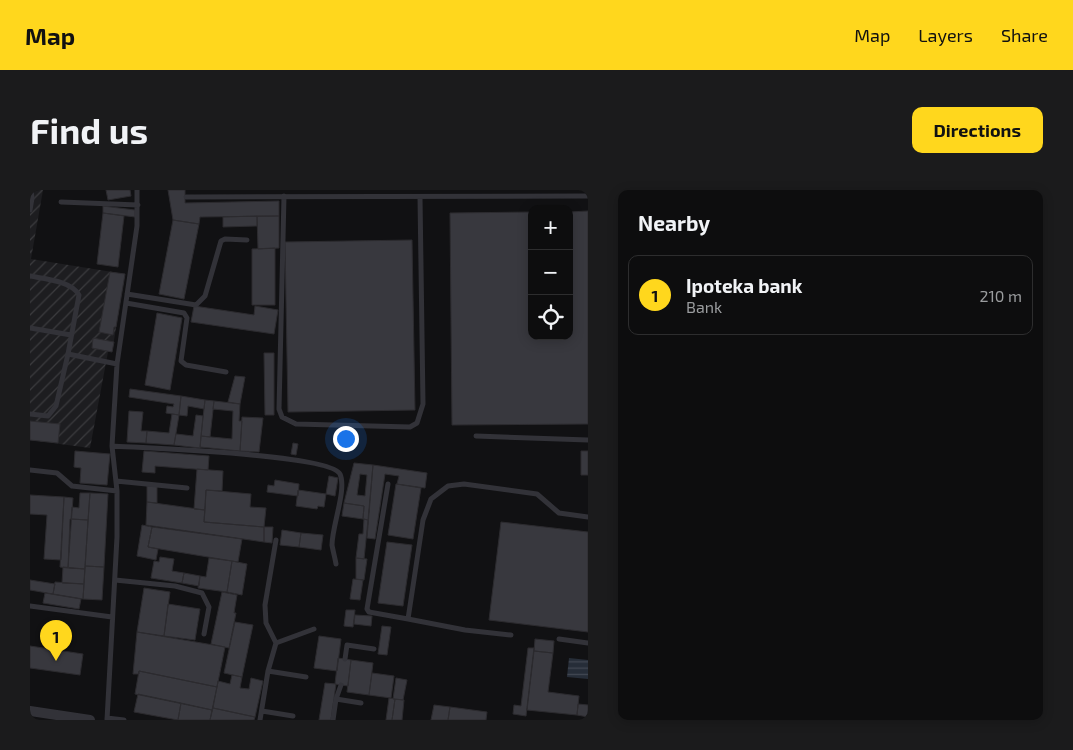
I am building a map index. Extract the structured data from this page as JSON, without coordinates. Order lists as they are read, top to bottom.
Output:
{
  "page": {
    "header": "Map",
    "nav": ["Map", "Layers", "Share"],
    "buttons": "Directions",
    "title": "Find us",
    "heading": "Nearby",
    "map_buttons": ["+", "−"],
    "list": [
      {
        "mark": "1",
        "name": "Ipoteka bank",
        "note": "Bank",
        "value": "210 m"
      }
    ],
    "pins": "1"
  }
}
